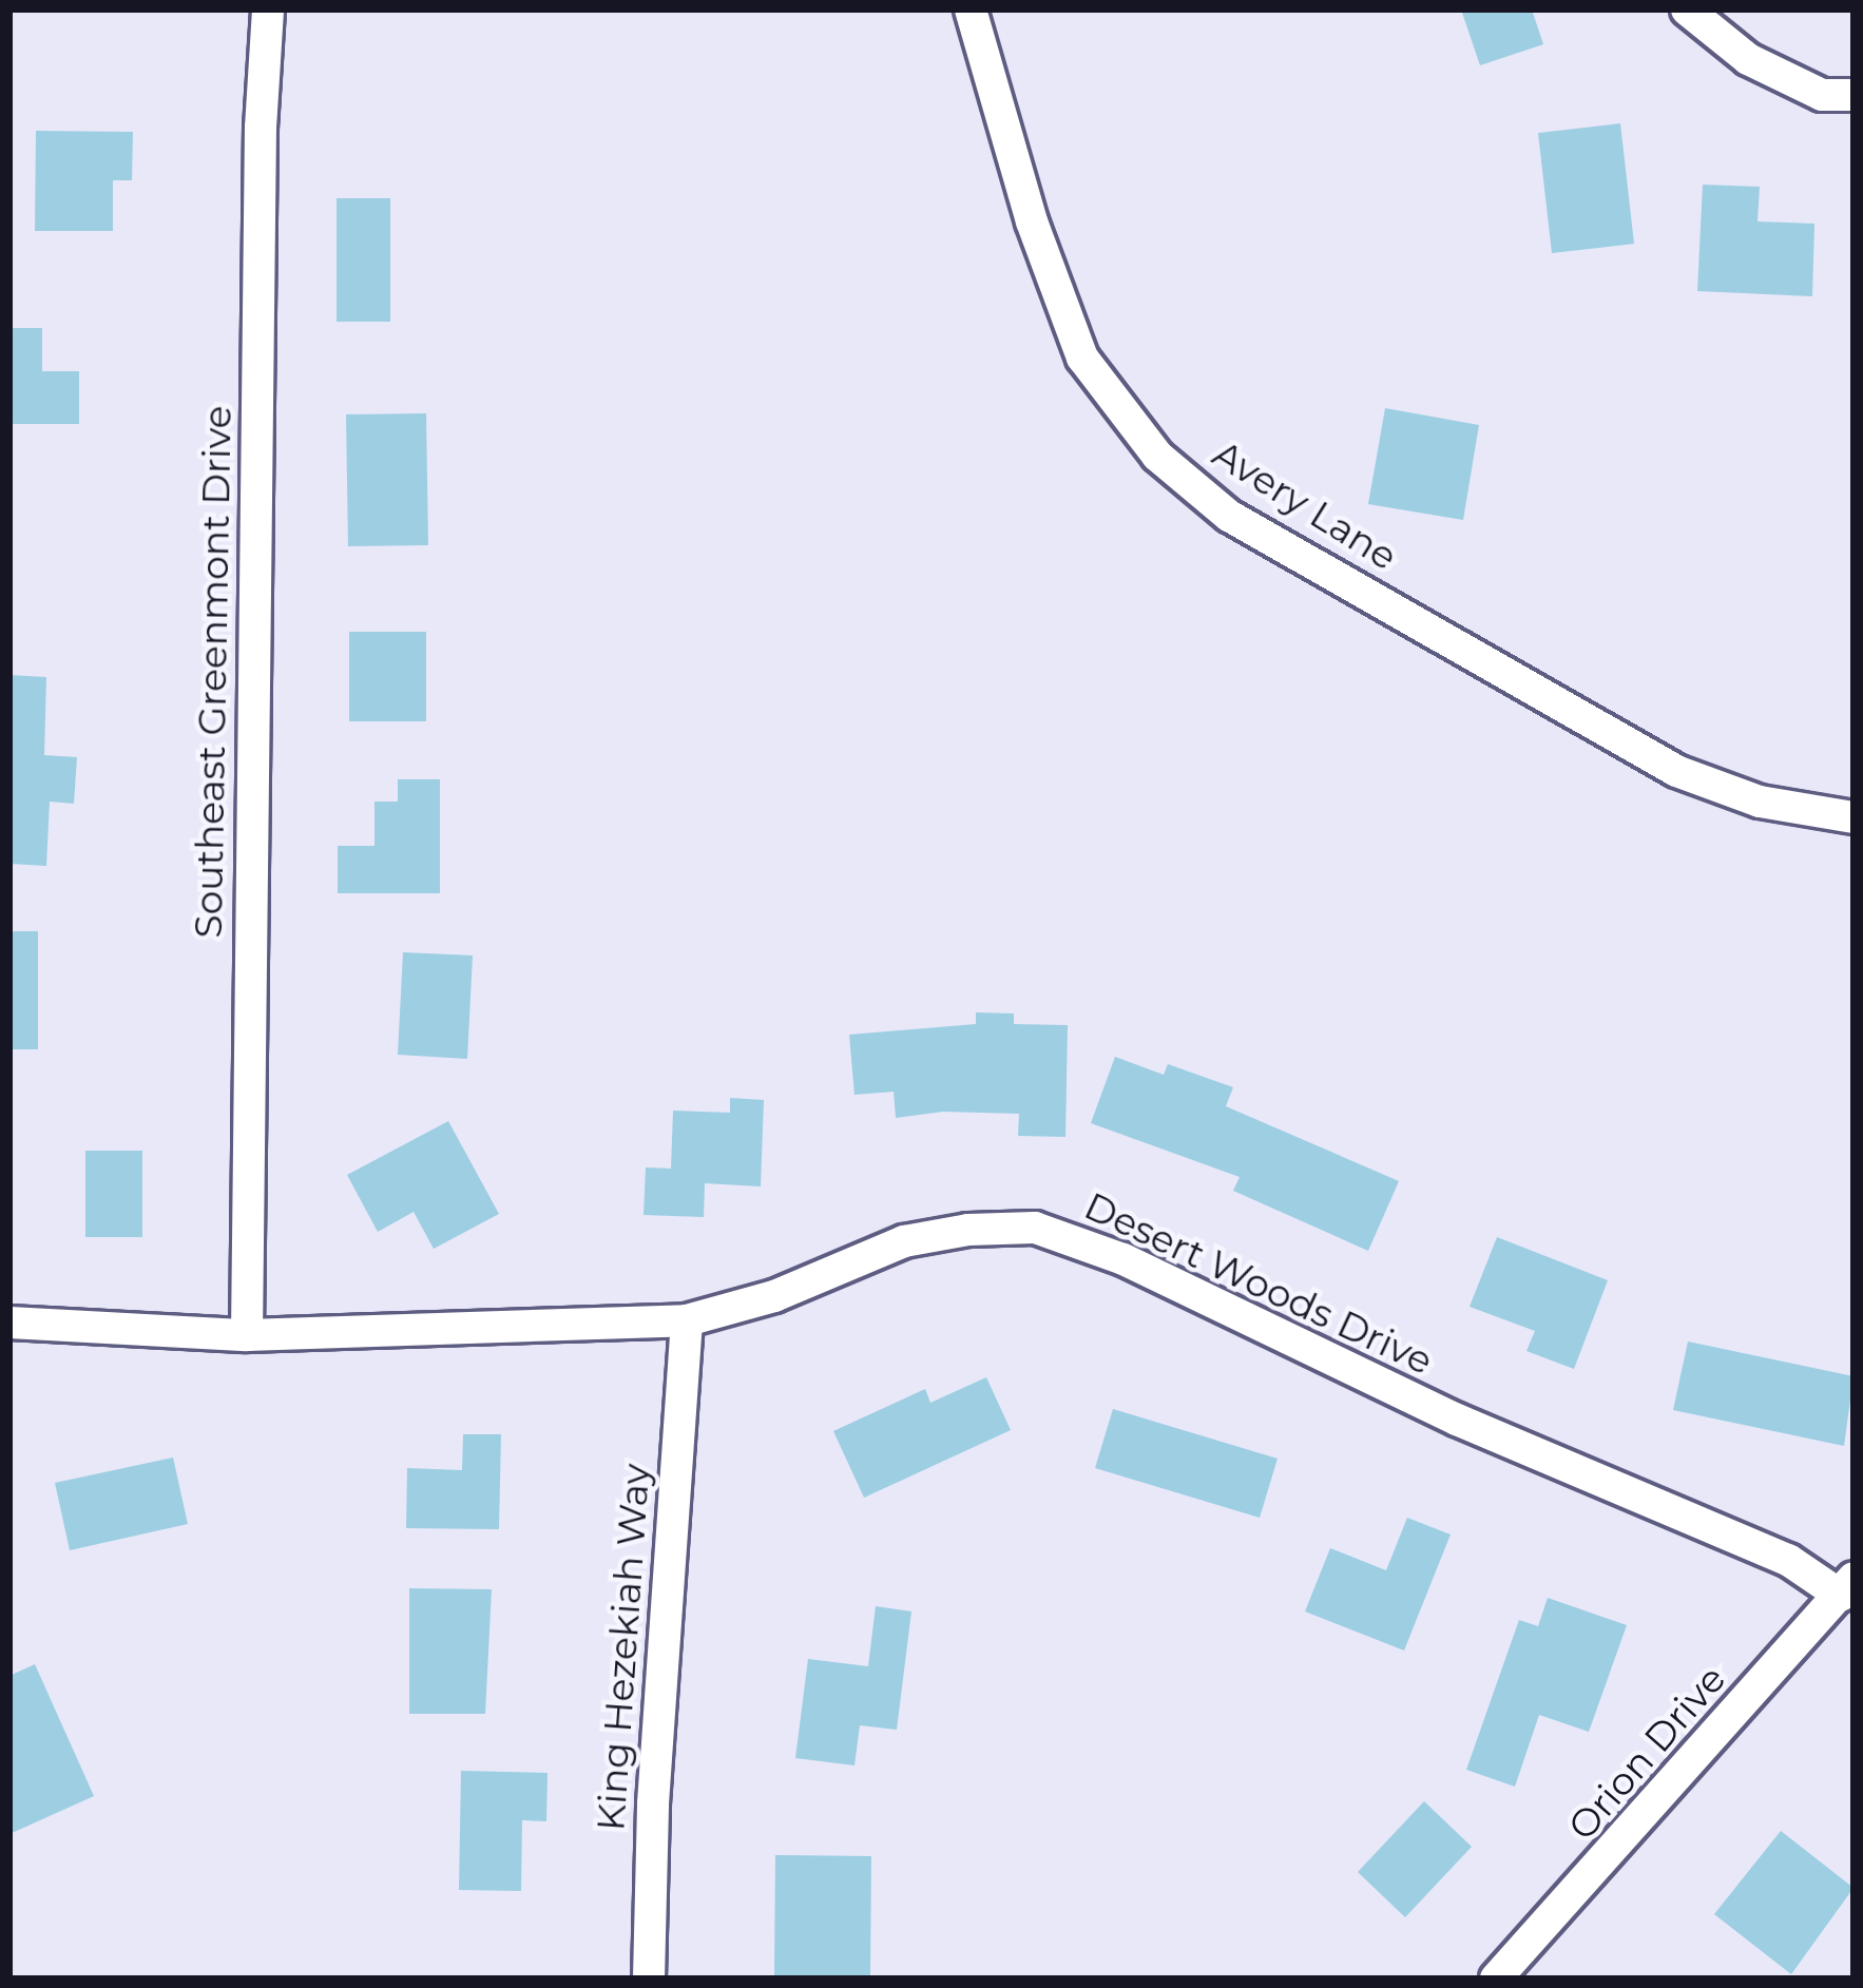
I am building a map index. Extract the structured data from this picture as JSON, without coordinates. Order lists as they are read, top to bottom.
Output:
{
  "streets": {
    "street": [
      "Avery Lane",
      "Southeast Greenmont Drive",
      "Desert Woods Drive",
      "King Hezekiah Way",
      "Orion Drive"
    ]
  },
  "crossings": [
    ["Southeast Greenmont Drive", "Desert Woods Drive"],
    ["Desert Woods Drive", "King Hezekiah Way"],
    ["Desert Woods Drive", "Orion Drive"]
  ]
}
